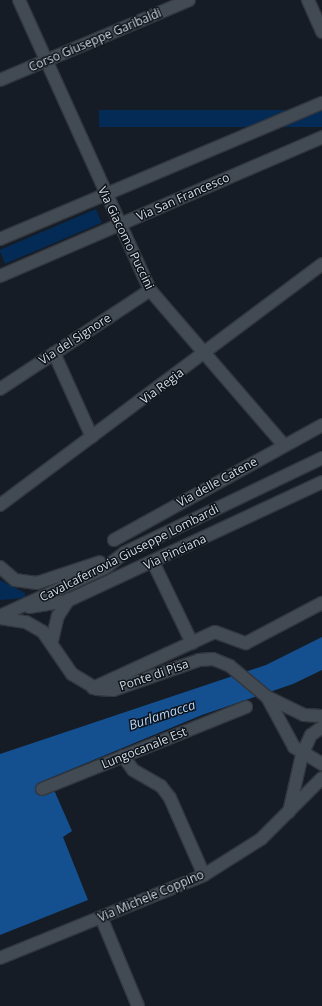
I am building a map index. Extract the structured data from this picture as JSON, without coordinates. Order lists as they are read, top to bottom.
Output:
{
  "streets": {
    "street": [
      "Corso Giuseppe Garibaldi",
      "Via San Francesco",
      "Via Giacomo Puccini",
      "Via del Signore",
      "Via Regia",
      "Via delle Catene",
      "Via Pinciana",
      "Cavalcaferrovia Giuseppe Lombardi",
      "Ponte di Pisa",
      "Lungocanale Est",
      "Via Michele Coppino"
    ]
  },
  "crossings": [
    ["Corso Giuseppe Garibaldi", "Via Giacomo Puccini"],
    ["Via San Francesco", "Via Giacomo Puccini"],
    ["Via Giacomo Puccini", "Via del Signore"],
    ["Via Giacomo Puccini", "Via Regia"],
    ["Via Giacomo Puccini", "Via delle Catene"],
    ["Via Pinciana", "Cavalcaferrovia Giuseppe Lombardi"]
  ],
  "water": ["Burlamacca"]
}
